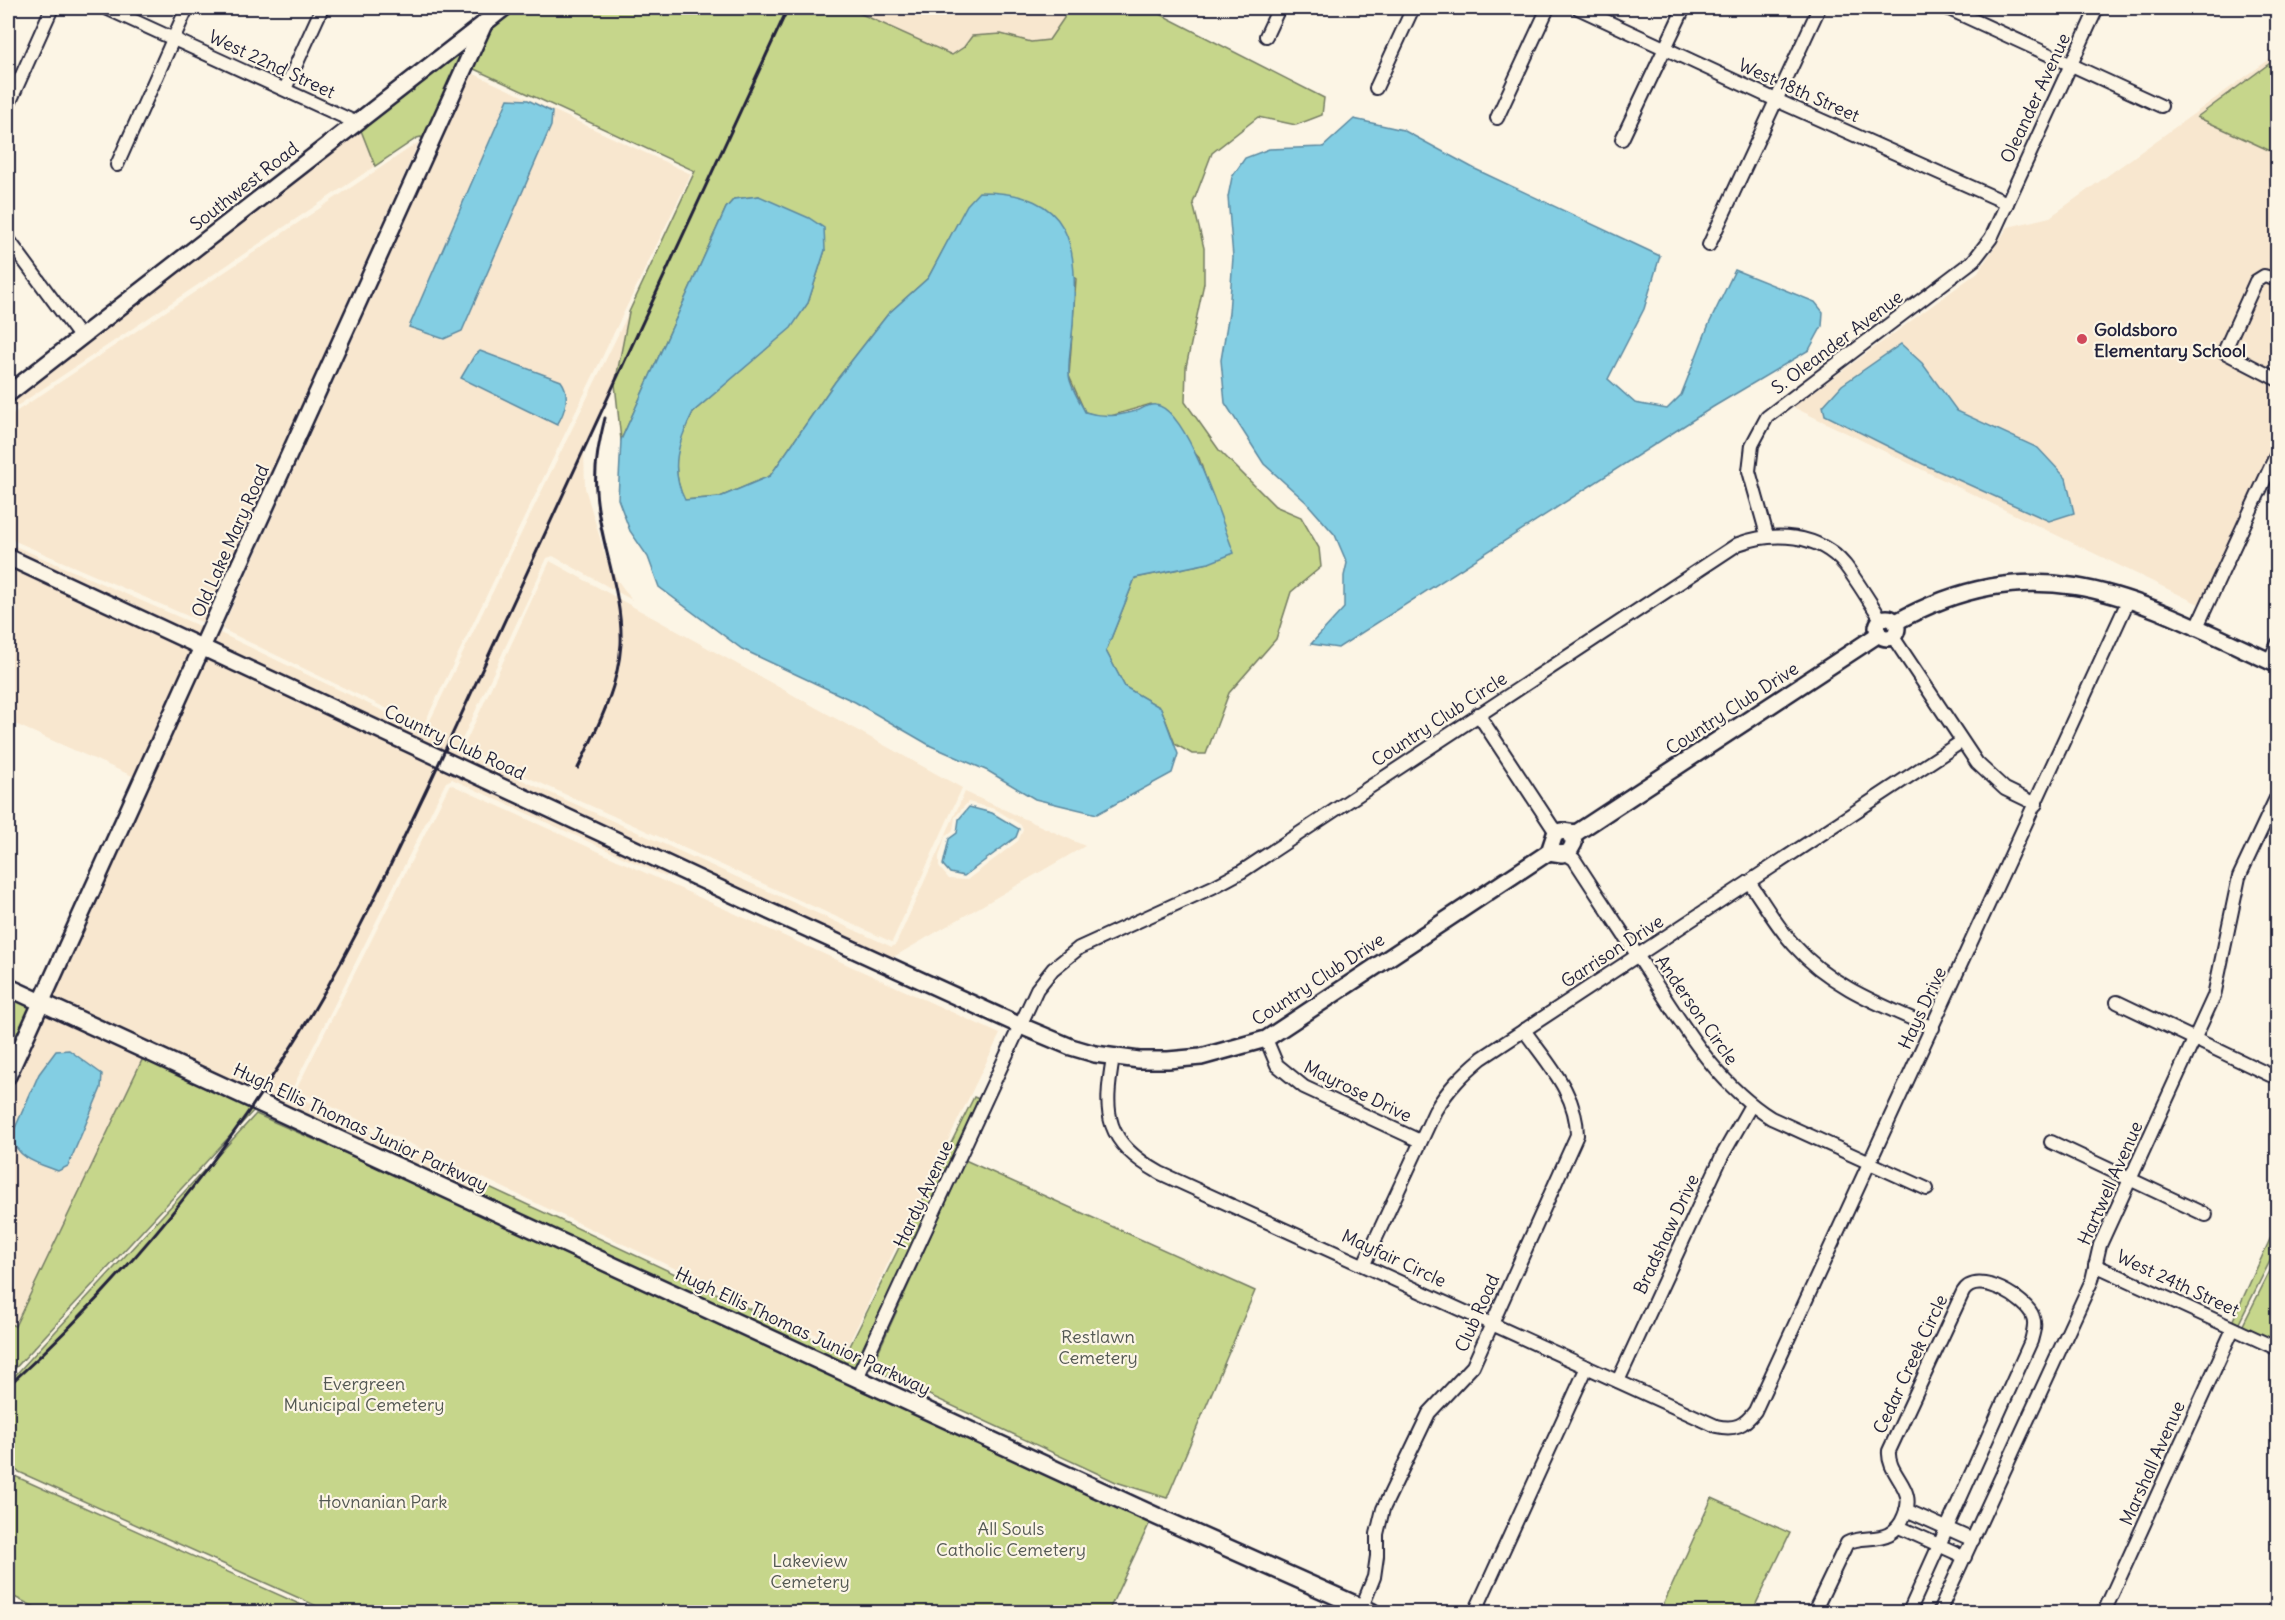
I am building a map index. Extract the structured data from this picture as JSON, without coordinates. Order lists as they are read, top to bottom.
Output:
{
  "streets": {
    "main road": ["Hugh Ellis Thomas Junior Parkway"],
    "street": [
      "West 22nd Street",
      "West 18th Street",
      "Oleander Avenue",
      "Southwest Road",
      "S. Oleander Avenue",
      "Old Lake Mary Road",
      "Country Club Drive",
      "Country Club Circle",
      "Country Club Road",
      "Garrison Drive",
      "Hays Drive",
      "Anderson Circle",
      "Mayrose Drive",
      "Hartwell Avenue",
      "Hardy Avenue",
      "Bradshaw Drive",
      "Mayfair Circle",
      "West 24th Street",
      "Club Road",
      "Cedar Creek Circle",
      "Marshall Avenue"
    ]
  },
  "crossings": [
    ["West 22nd Street", "Southwest Road"],
    ["West 18th Street", "Oleander Avenue"],
    ["West 18th Street", "S. Oleander Avenue"],
    ["Oleander Avenue", "S. Oleander Avenue"],
    ["Southwest Road", "Old Lake Mary Road"],
    ["S. Oleander Avenue", "Country Club Circle"],
    ["Old Lake Mary Road", "Country Club Road"],
    ["Old Lake Mary Road", "Hugh Ellis Thomas Junior Parkway"],
    ["Country Club Drive", "Country Club Circle"],
    ["Country Club Drive", "Country Club Road"],
    ["Country Club Drive", "Hays Drive"],
    ["Country Club Drive", "Anderson Circle"],
    ["Country Club Drive", "Mayrose Drive"],
    ["Country Club Drive", "Hardy Avenue"],
    ["Country Club Drive", "Mayfair Circle"],
    ["Country Club Circle", "Garrison Drive"],
    ["Country Club Circle", "Hays Drive"],
    ["Country Club Circle", "Anderson Circle"],
    ["Country Club Circle", "Hardy Avenue"],
    ["Garrison Drive", "Anderson Circle"],
    ["Garrison Drive", "Mayrose Drive"],
    ["Garrison Drive", "Mayfair Circle"],
    ["Garrison Drive", "Club Road"],
    ["Hays Drive", "Anderson Circle"],
    ["Hays Drive", "Mayfair Circle"],
    ["Anderson Circle", "Bradshaw Drive"],
    ["Hugh Ellis Thomas Junior Parkway", "Hardy Avenue"],
    ["Hugh Ellis Thomas Junior Parkway", "Club Road"],
    ["Hartwell Avenue", "West 24th Street"],
    ["Bradshaw Drive", "Mayfair Circle"],
    ["Mayfair Circle", "Club Road"],
    ["West 24th Street", "Marshall Avenue"]
  ],
  "parks": [
    "Restlawn Cemetery",
    "Evergreen Municipal Cemetery",
    "Hovnanian Park",
    "All Souls Catholic Cemetery",
    "Lakeview Cemetery"
  ],
  "places": ["Goldsboro Elementary School"]
}
